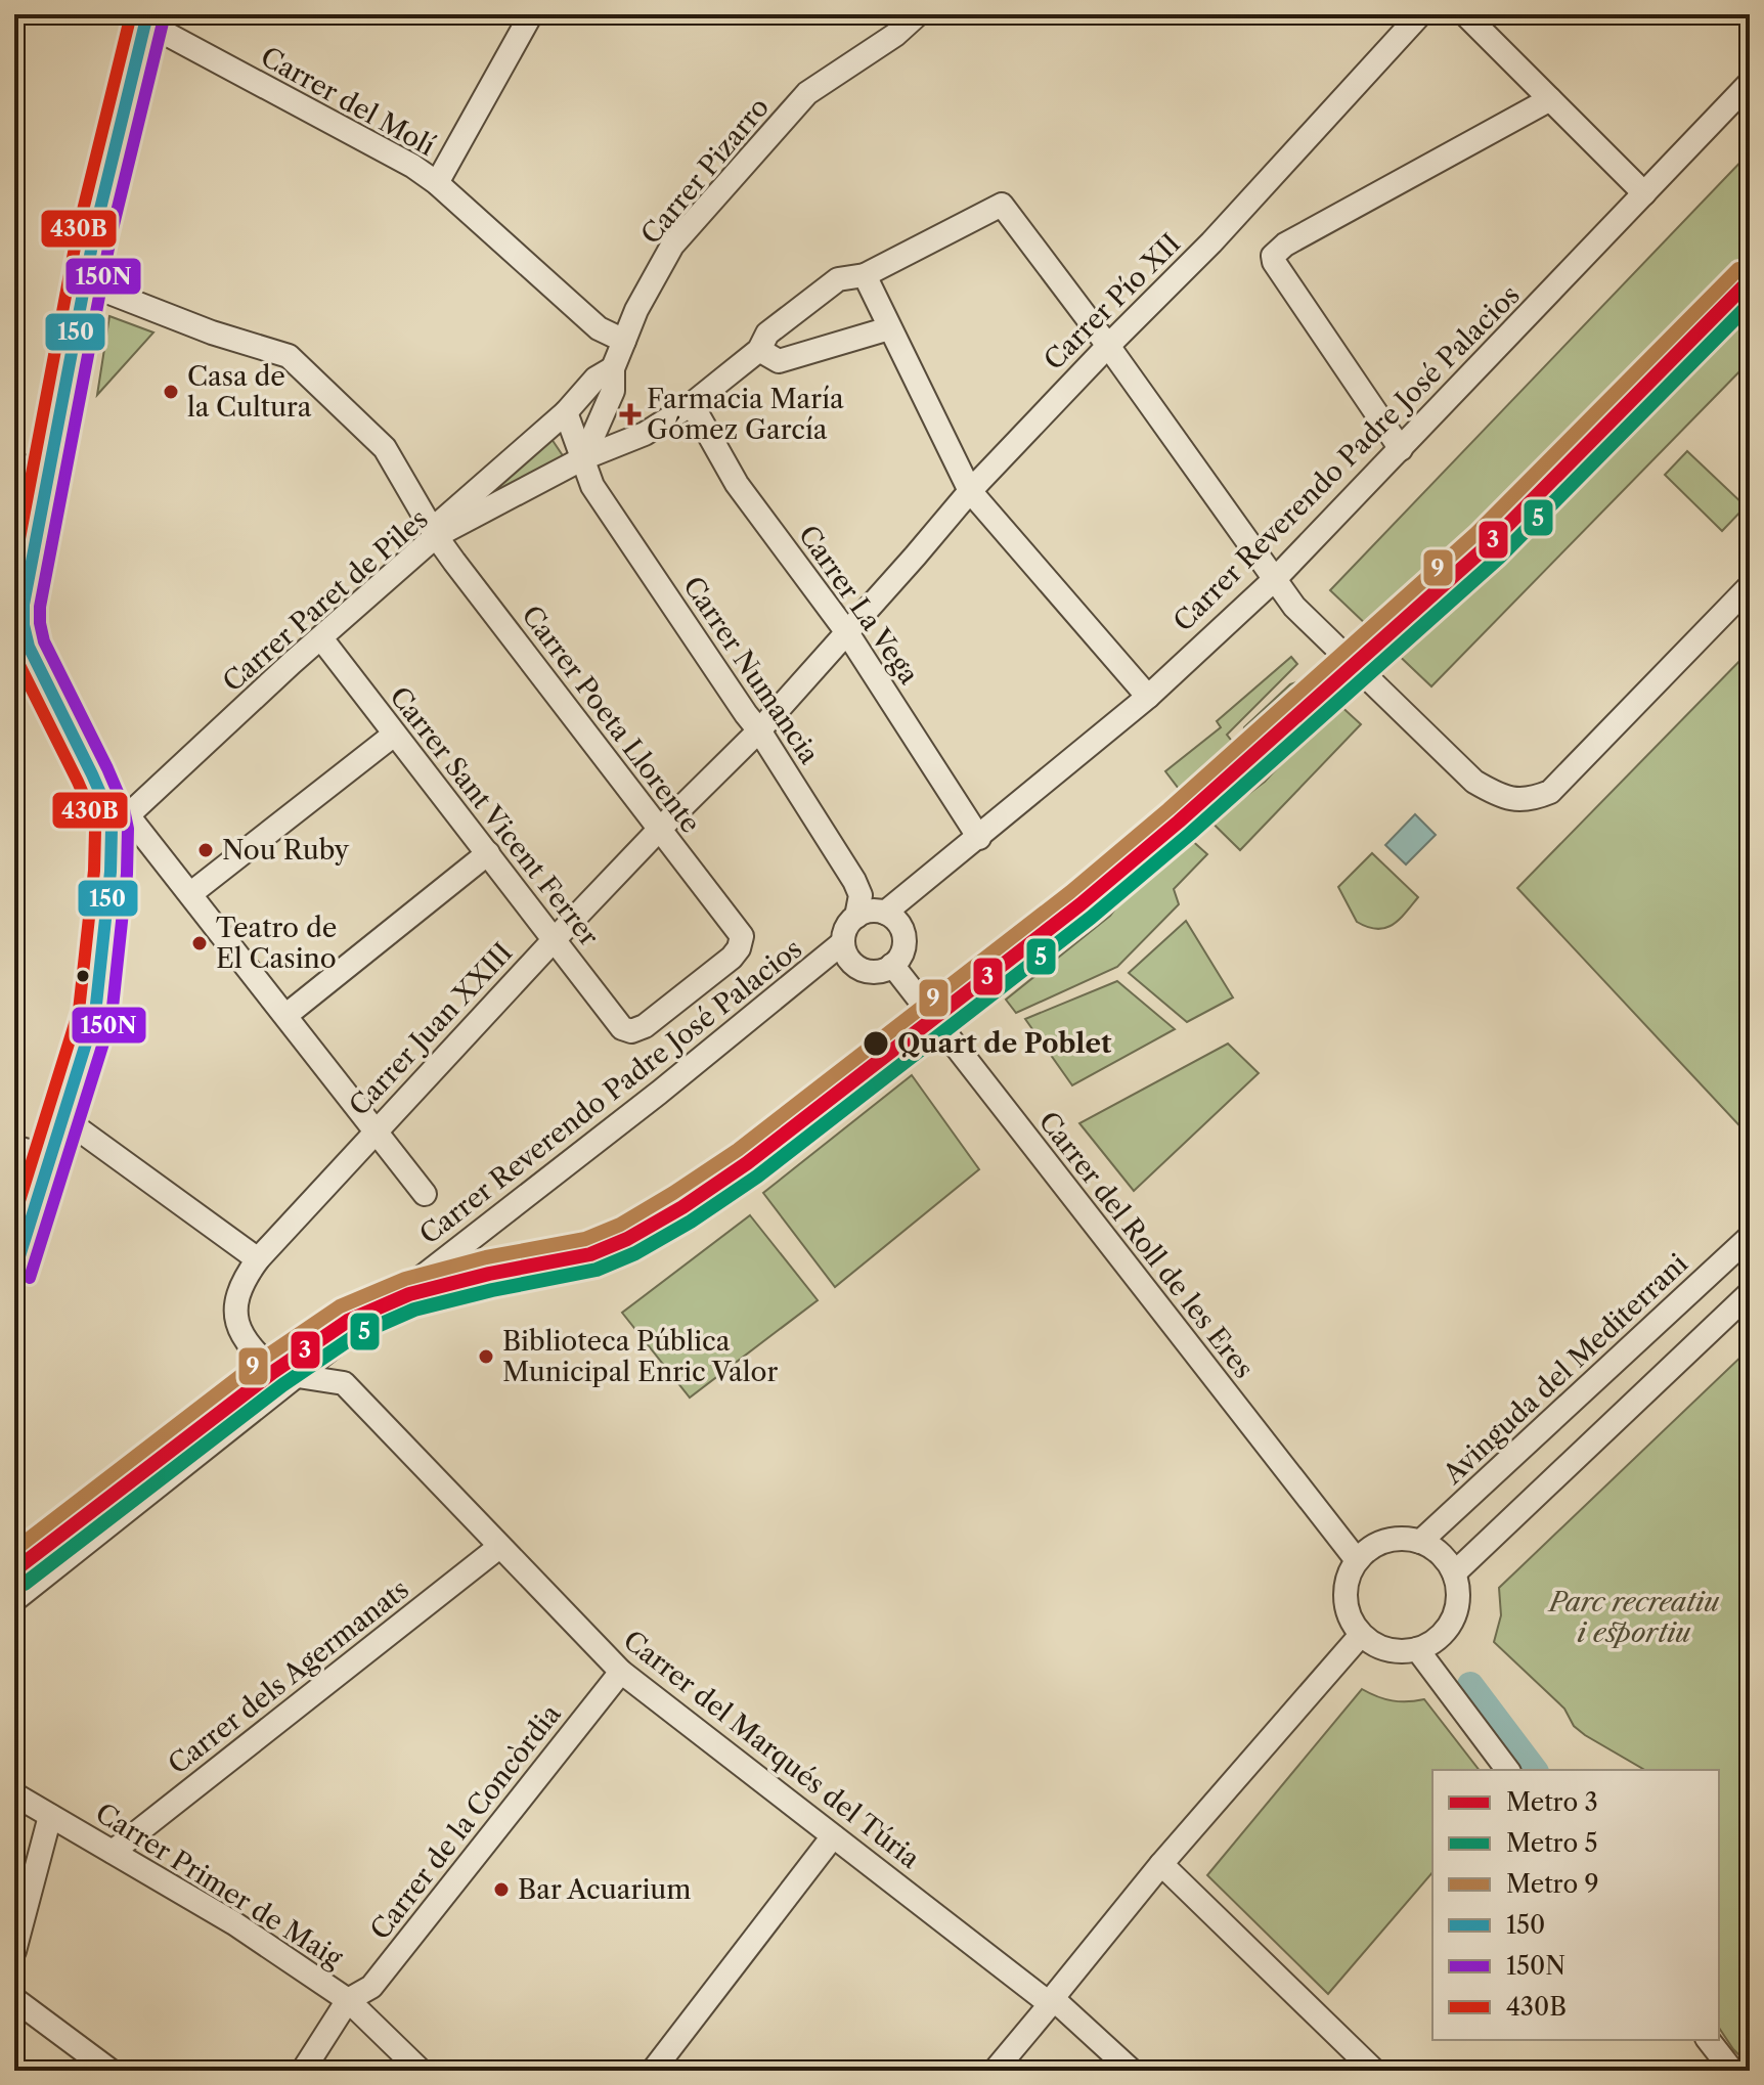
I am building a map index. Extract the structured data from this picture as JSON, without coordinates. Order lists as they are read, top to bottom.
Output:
{
  "streets": {
    "street": [
      "Carrer del Molí",
      "Carrer Pizarro",
      "Carrer Pío XII",
      "Carrer Reverendo Padre José Palacios",
      "Carrer Paret de Piles",
      "Carrer La Vega",
      "Carrer Numancia",
      "Carrer Poeta Llorente",
      "Carrer Sant Vicent Ferrer",
      "Carrer Juan XXIII",
      "Carrer del Roll de les Eres",
      "Avinguda del Mediterrani",
      "Carrer dels Agermanats",
      "Carrer del Marqués del Túria",
      "Carrer de la Concòrdia",
      "Carrer Primer de Maig"
    ]
  },
  "crossings": [
    ["Carrer del Molí", "Carrer Pizarro"],
    ["Carrer Pizarro", "Carrer Paret de Piles"],
    ["Carrer Pizarro", "Carrer Numancia"],
    ["Carrer Pío XII", "Carrer Paret de Piles"],
    ["Carrer Pío XII", "Carrer La Vega"],
    ["Carrer Pío XII", "Carrer Numancia"],
    ["Carrer Pío XII", "Carrer Juan XXIII"],
    ["Carrer Reverendo Padre José Palacios", "Carrer La Vega"],
    ["Carrer Reverendo Padre José Palacios", "Carrer Numancia"],
    ["Carrer Reverendo Padre José Palacios", "Carrer Poeta Llorente"],
    ["Carrer Reverendo Padre José Palacios", "Carrer Sant Vicent Ferrer"],
    ["Carrer Reverendo Padre José Palacios", "Carrer Juan XXIII"],
    ["Carrer Reverendo Padre José Palacios", "Carrer del Roll de les Eres"],
    ["Carrer Reverendo Padre José Palacios", "Carrer del Marqués del Túria"],
    ["Carrer Paret de Piles", "Carrer La Vega"],
    ["Carrer Paret de Piles", "Carrer Numancia"],
    ["Carrer Paret de Piles", "Carrer Poeta Llorente"],
    ["Carrer Paret de Piles", "Carrer Sant Vicent Ferrer"],
    ["Carrer Numancia", "Carrer Juan XXIII"],
    ["Carrer Numancia", "Carrer del Roll de les Eres"],
    ["Carrer Poeta Llorente", "Carrer Juan XXIII"],
    ["Carrer Sant Vicent Ferrer", "Carrer Juan XXIII"],
    ["Carrer Juan XXIII", "Carrer del Marqués del Túria"],
    ["Carrer del Roll de les Eres", "Avinguda del Mediterrani"],
    ["Carrer dels Agermanats", "Carrer del Marqués del Túria"],
    ["Carrer dels Agermanats", "Carrer Primer de Maig"],
    ["Carrer del Marqués del Túria", "Carrer de la Concòrdia"],
    ["Carrer de la Concòrdia", "Carrer Primer de Maig"]
  ],
  "parks": ["Parc recreatiu i esportiu"],
  "places": {
    "other": [
      "Casa de la Cultura",
      "Nou Ruby",
      "Teatro de El Casino",
      "Quart de Poblet",
      "Biblioteca Pública Municipal Enric Valor",
      "Bar Acuarium"
    ],
    "health": ["Farmacia María Gómez García"]
  },
  "lines": [
    "transit line 150",
    "transit line 430B",
    "transit line 150N",
    "metro line 9",
    "metro line 3",
    "metro line 5"
  ],
  "legend": [
    "Metro 3",
    "Metro 5",
    "Metro 9",
    "150",
    "150N",
    "430B"
  ]
}
